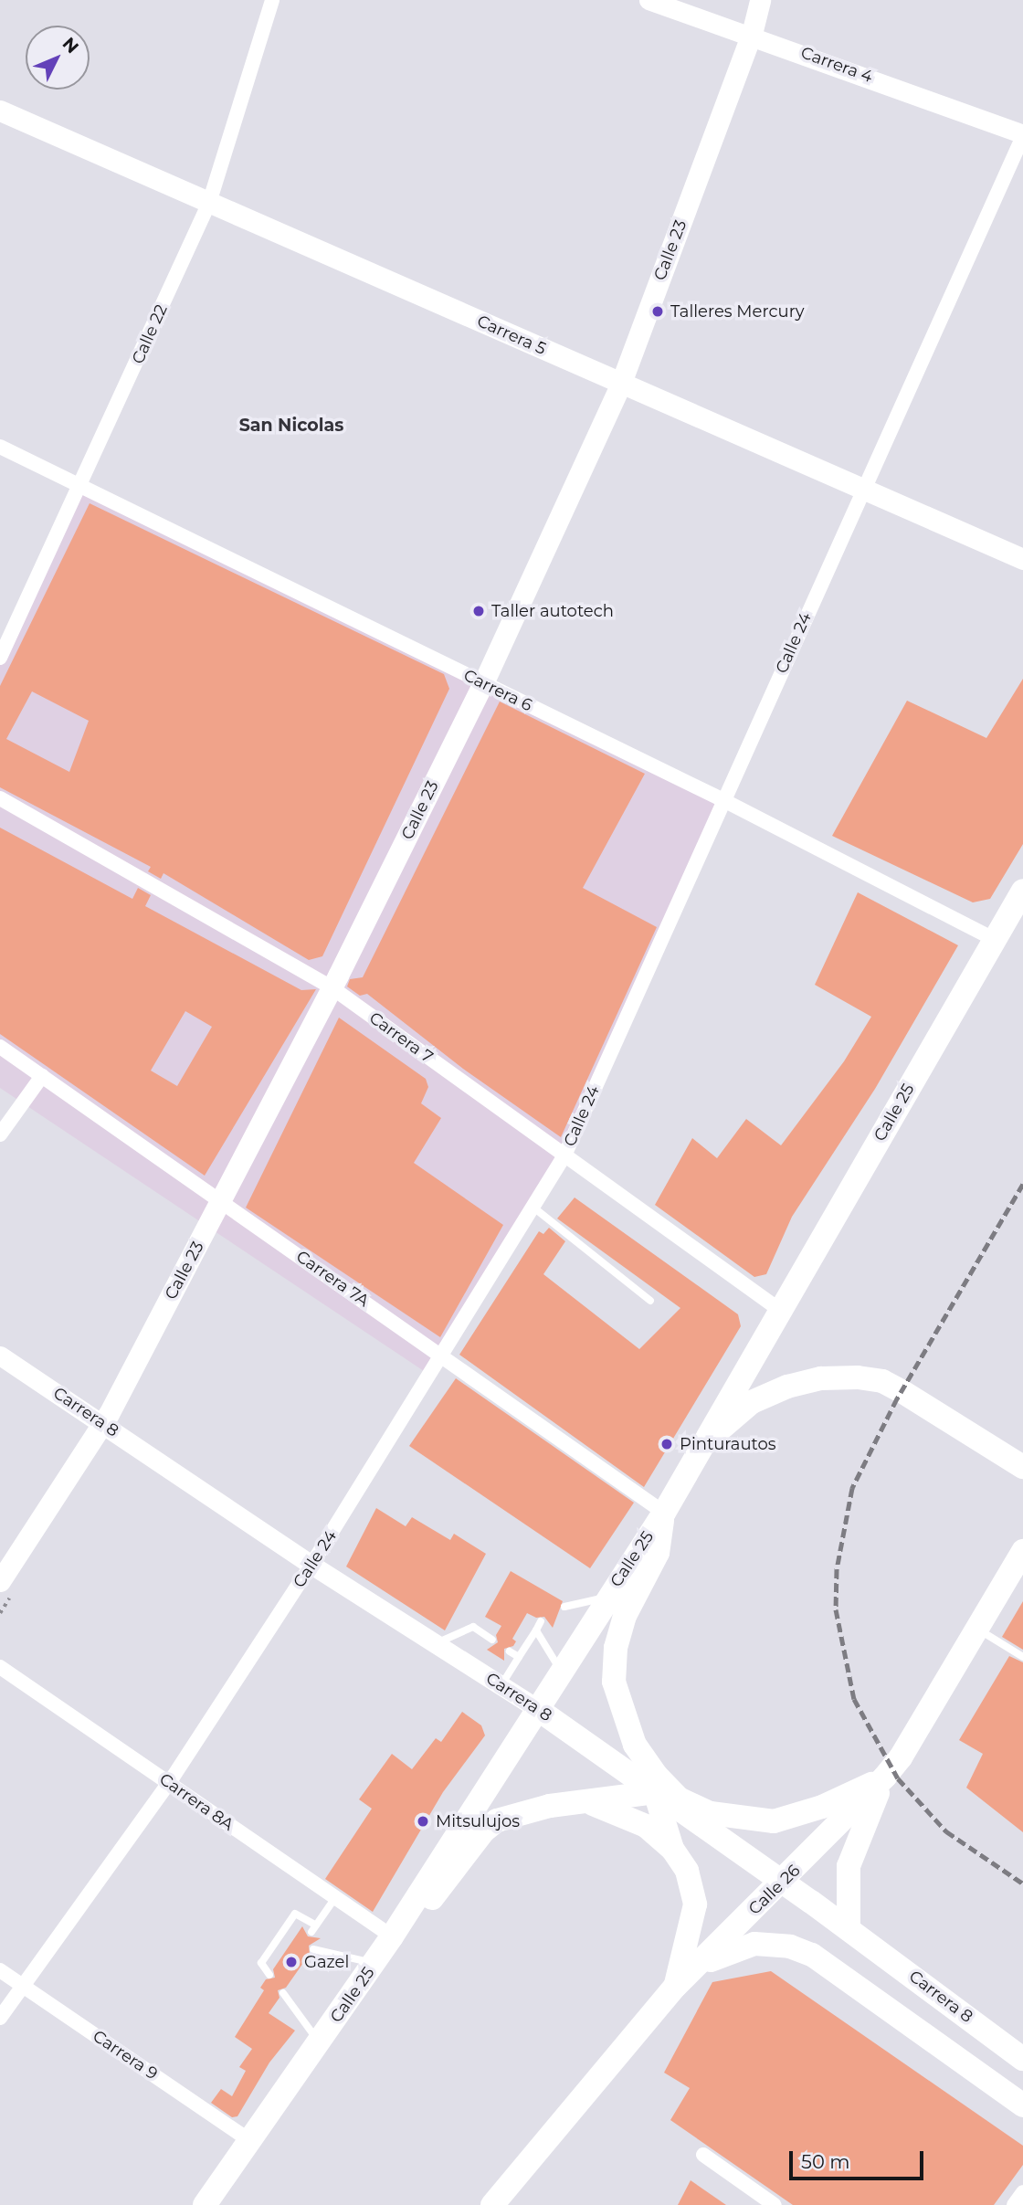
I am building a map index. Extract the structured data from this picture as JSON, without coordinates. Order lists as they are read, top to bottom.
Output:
{
  "streets": {
    "main road": [
      "Calle 23",
      "Carrera 5",
      "Calle 25",
      "Carrera 8",
      "Calle 26"
    ],
    "street": [
      "Carrera 4",
      "Calle 22",
      "Calle 24",
      "Carrera 6",
      "Carrera 7",
      "Carrera 7A",
      "Carrera 8A",
      "Carrera 9"
    ]
  },
  "crossings": [
    ["Carrera 4", "Calle 23"],
    ["Carrera 4", "Calle 24"],
    ["Calle 23", "Carrera 5"],
    ["Calle 23", "Carrera 6"],
    ["Calle 23", "Carrera 7"],
    ["Calle 23", "Carrera 7A"],
    ["Calle 23", "Carrera 8"],
    ["Calle 22", "Carrera 5"],
    ["Calle 22", "Carrera 6"],
    ["Carrera 5", "Calle 24"],
    ["Calle 24", "Carrera 6"],
    ["Calle 24", "Carrera 7"],
    ["Calle 24", "Carrera 7A"],
    ["Calle 24", "Carrera 8"],
    ["Calle 24", "Carrera 8A"],
    ["Calle 24", "Carrera 9"],
    ["Carrera 6", "Calle 25"],
    ["Carrera 7", "Calle 25"],
    ["Calle 25", "Carrera 7A"],
    ["Calle 25", "Carrera 8"],
    ["Calle 25", "Carrera 8A"],
    ["Calle 25", "Carrera 9"],
    ["Carrera 8", "Calle 26"]
  ],
  "districts": ["San Nicolas"],
  "places": [
    "Talleres Mercury",
    "Taller autotech",
    "Pinturautos",
    "Mitsulujos",
    "Gazel"
  ],
  "scale_bar": "50 m",
  "north": "top right"
}
